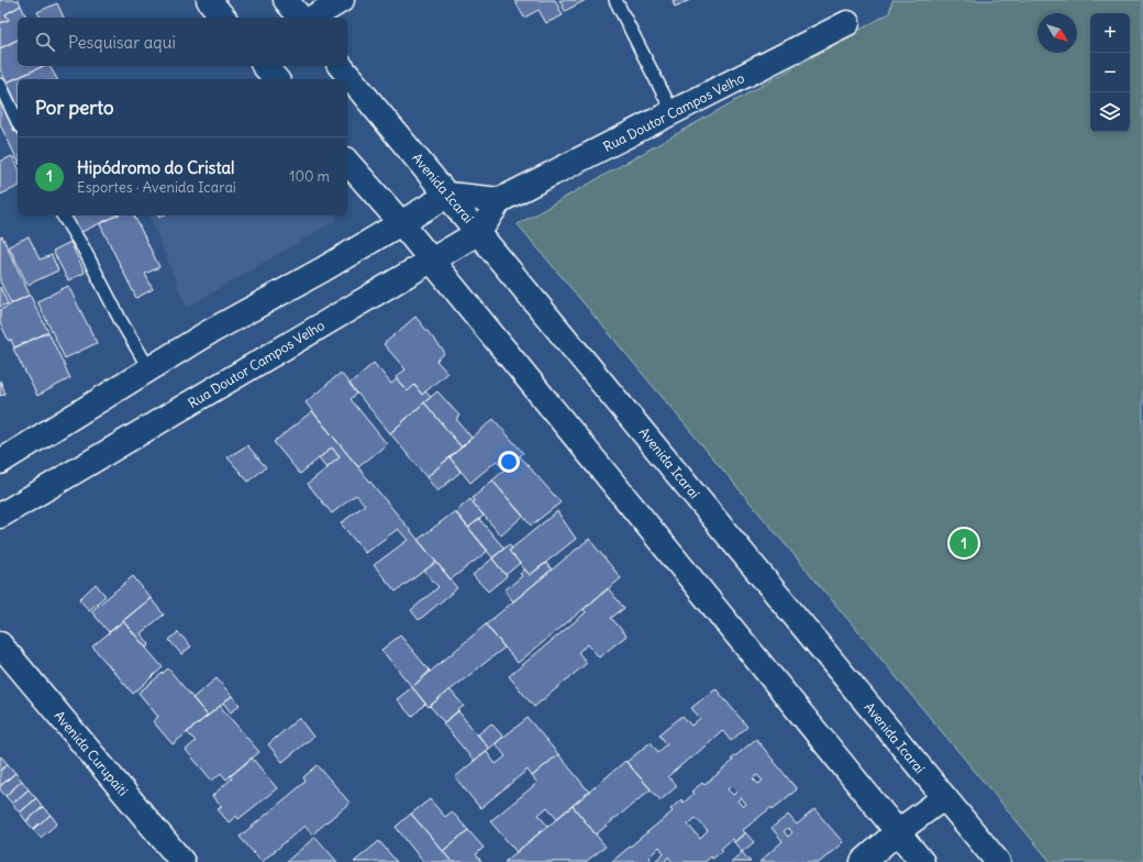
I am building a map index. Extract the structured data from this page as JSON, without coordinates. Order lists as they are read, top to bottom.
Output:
{
  "streets": {
    "main road": ["Rua Doutor Campos Velho", "Avenida Icaraí", "Avenida Curupaiti"]
  },
  "crossings": [
    ["Rua Doutor Campos Velho", "Avenida Icaraí"]
  ],
  "north": "bottom right",
  "page": {
    "map_buttons": ["+", "−"],
    "search": "Pesquisar aqui",
    "heading": "Por perto",
    "list": [
      {
        "mark": "1",
        "name": "Hipódromo do Cristal",
        "note": "Esportes · Avenida Icaraí",
        "value": "100 m"
      }
    ],
    "pins": "1"
  }
}
